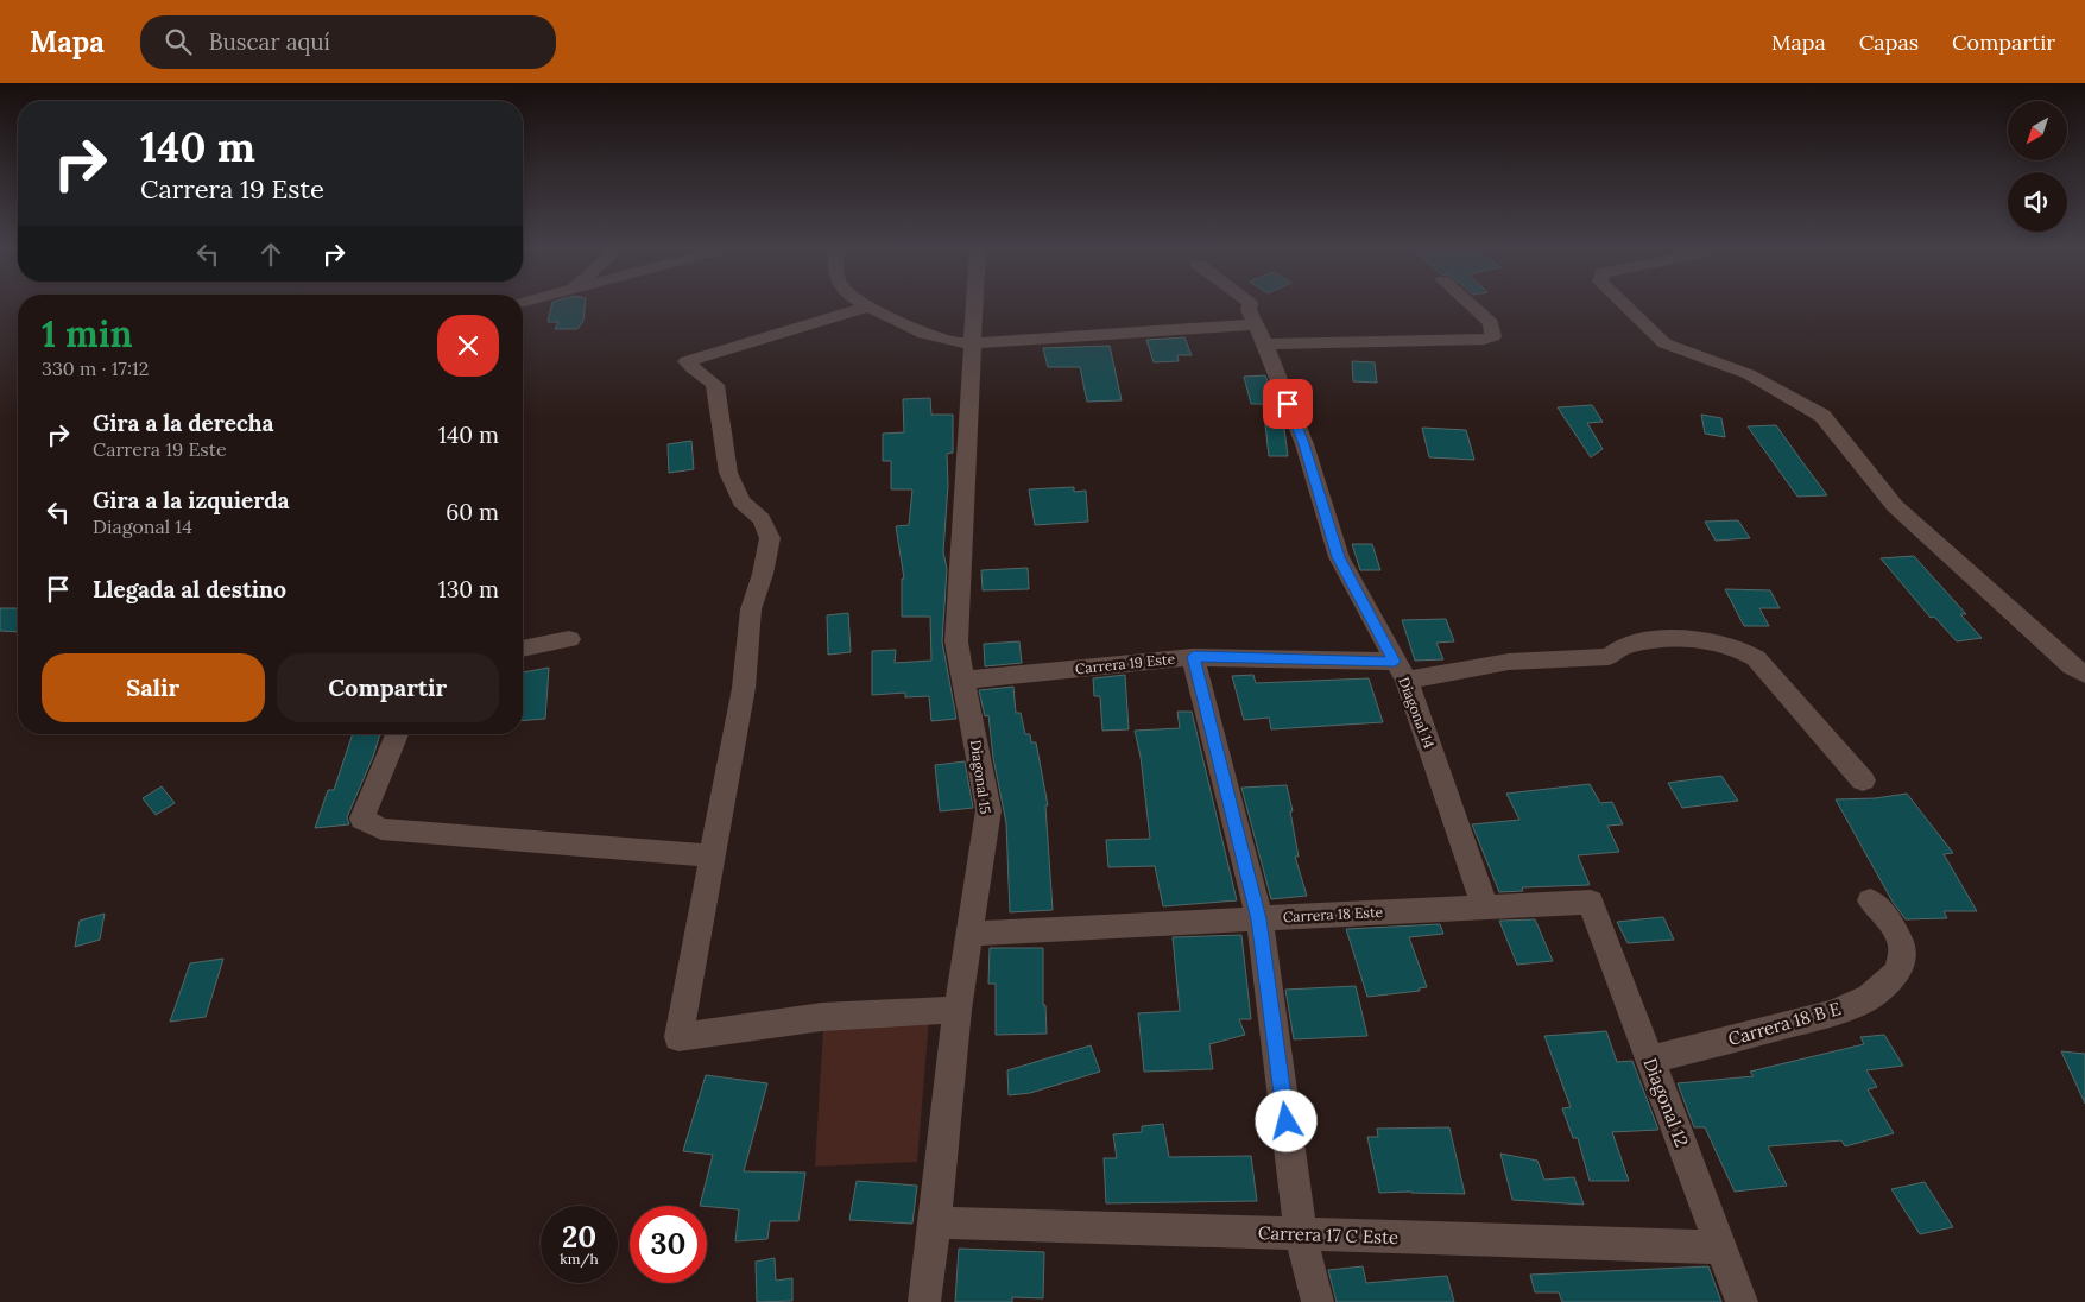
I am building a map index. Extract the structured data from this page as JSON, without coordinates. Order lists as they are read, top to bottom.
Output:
{
  "streets": {
    "street": [
      "Carrera 19 Este",
      "Diagonal 14",
      "Diagonal 15",
      "Carrera 18 Este",
      "Carrera 18 B E",
      "Diagonal 12",
      "Carrera 17 C Este"
    ]
  },
  "crossings": [
    ["Carrera 19 Este", "Diagonal 14"],
    ["Carrera 19 Este", "Diagonal 15"],
    ["Diagonal 14", "Carrera 18 Este"],
    ["Diagonal 15", "Carrera 18 Este"],
    ["Diagonal 15", "Carrera 17 C Este"],
    ["Carrera 18 Este", "Diagonal 12"],
    ["Carrera 18 B E", "Diagonal 12"],
    ["Diagonal 12", "Carrera 17 C Este"]
  ],
  "north": "bottom left",
  "page": {
    "header": "Mapa",
    "search": "Buscar aquí",
    "nav": ["Mapa", "Capas", "Compartir"],
    "turn": ["140 m", "Carrera 19 Este"],
    "heading": ["1 min", "330 m · 17:12"],
    "list": [
      {
        "name": "Gira a la derecha",
        "note": "Carrera 19 Este",
        "value": "140 m"
      },
      {
        "name": "Gira a la izquierda",
        "note": "Diagonal 14",
        "value": "60 m"
      },
      {
        "name": "Llegada al destino",
        "value": "130 m"
      }
    ],
    "buttons": ["Salir", "Compartir"],
    "speed": "20 km/h",
    "limit": "30"
  }
}
